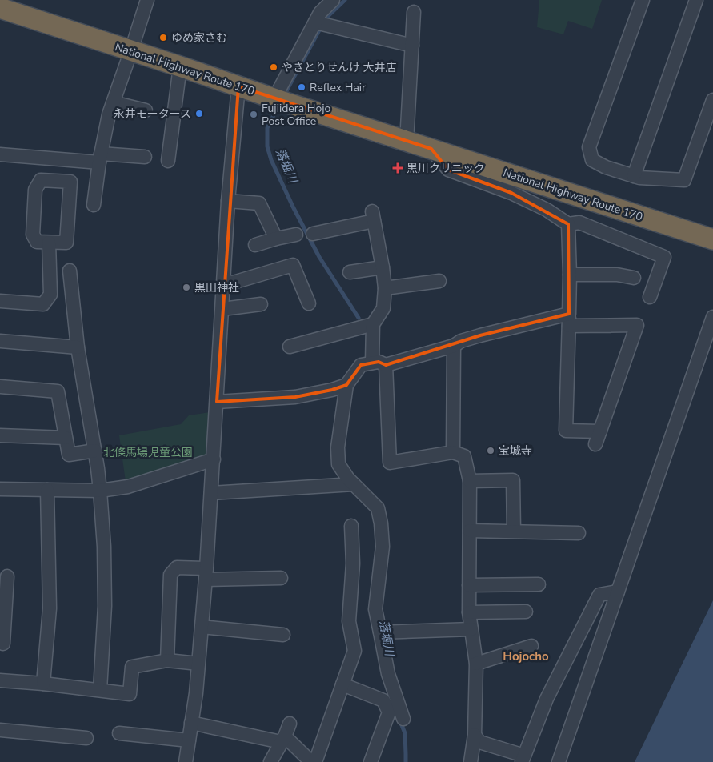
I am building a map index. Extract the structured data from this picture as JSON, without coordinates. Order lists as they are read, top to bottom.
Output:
{
  "streets": {
    "highway": ["National Highway Route 170"]
  },
  "districts": ["Hojocho"],
  "water": ["落堀川"],
  "parks": ["北條馬場児童公園"],
  "places": {
    "other": [
      "ゆめ家さむ",
      "やきとりせんけ 大井店",
      "Reflex Hair",
      "永井モータース",
      "Fujiidera Hojo Post Office",
      "黒田神社",
      "宝城寺"
    ],
    "health": ["黒川クリニック"]
  }
}
